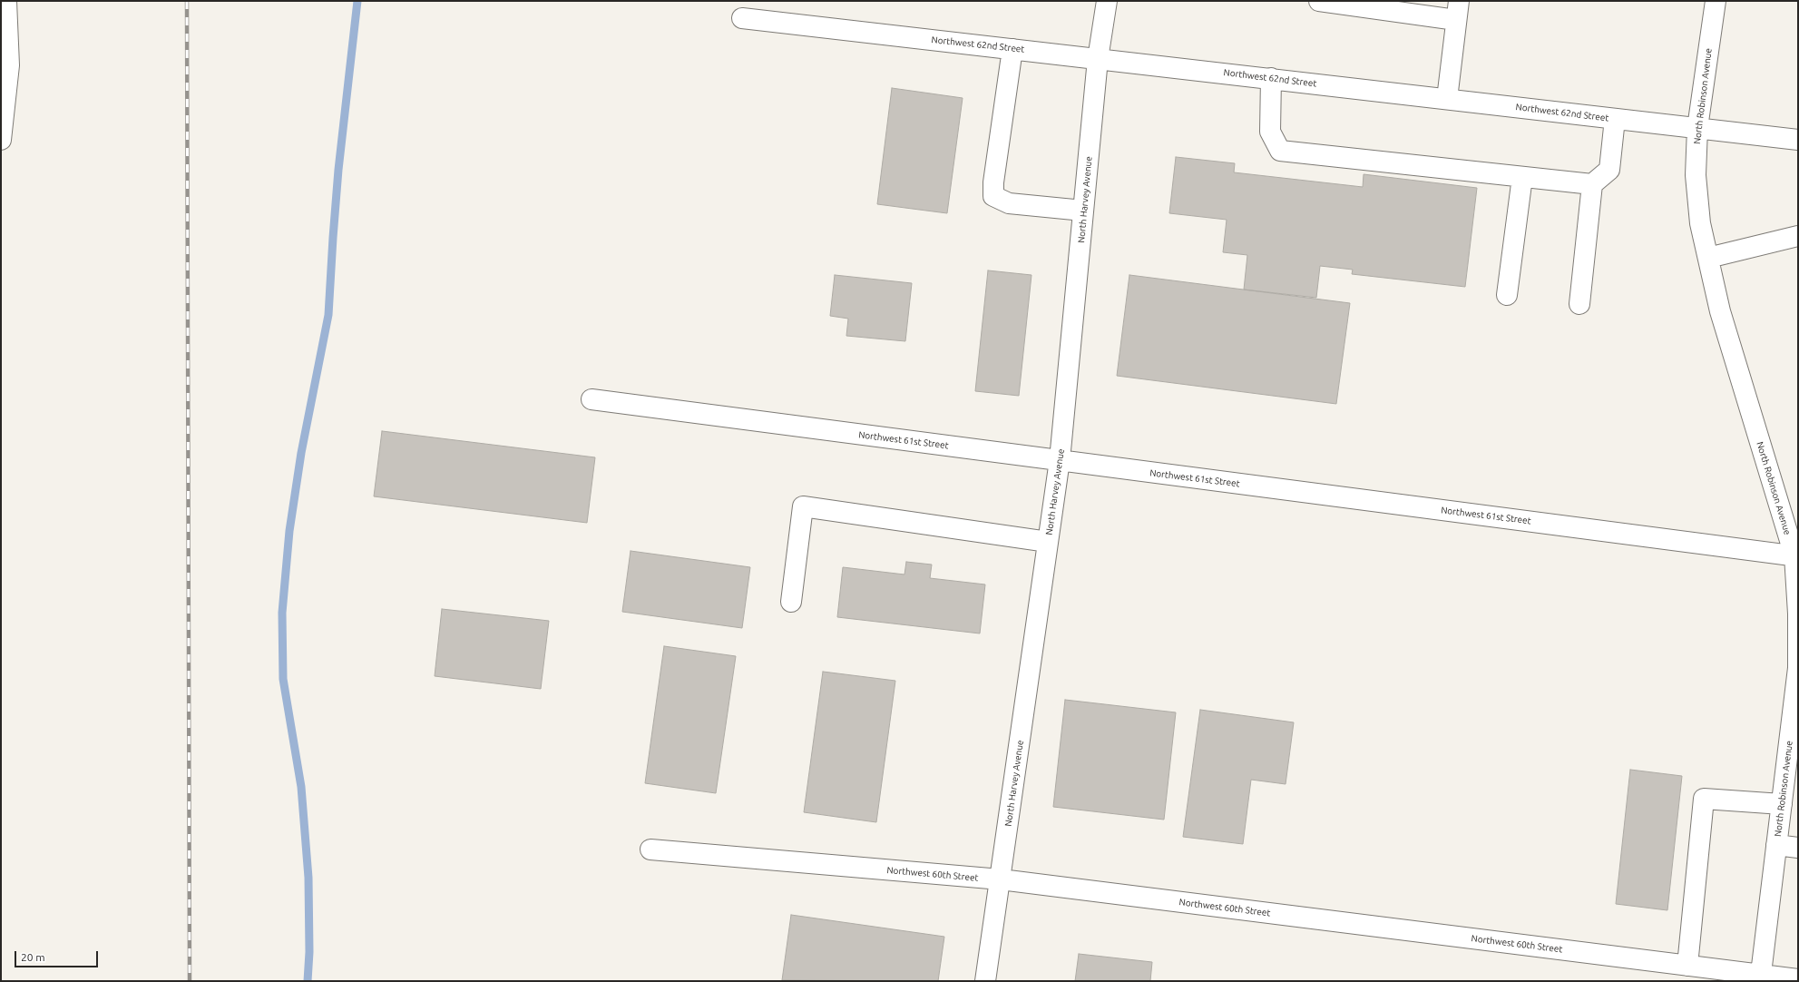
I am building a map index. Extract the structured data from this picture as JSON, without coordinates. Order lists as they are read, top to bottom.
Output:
{
  "streets": {
    "street": [
      "Northwest 62nd Street",
      "North Robinson Avenue",
      "North Harvey Avenue",
      "Northwest 61st Street",
      "Northwest 60th Street"
    ]
  },
  "crossings": [
    ["Northwest 62nd Street", "North Robinson Avenue"],
    ["Northwest 62nd Street", "North Harvey Avenue"],
    ["North Robinson Avenue", "Northwest 61st Street"],
    ["North Robinson Avenue", "Northwest 60th Street"],
    ["North Harvey Avenue", "Northwest 61st Street"],
    ["North Harvey Avenue", "Northwest 60th Street"]
  ],
  "scale_bar": "20 m"
}
